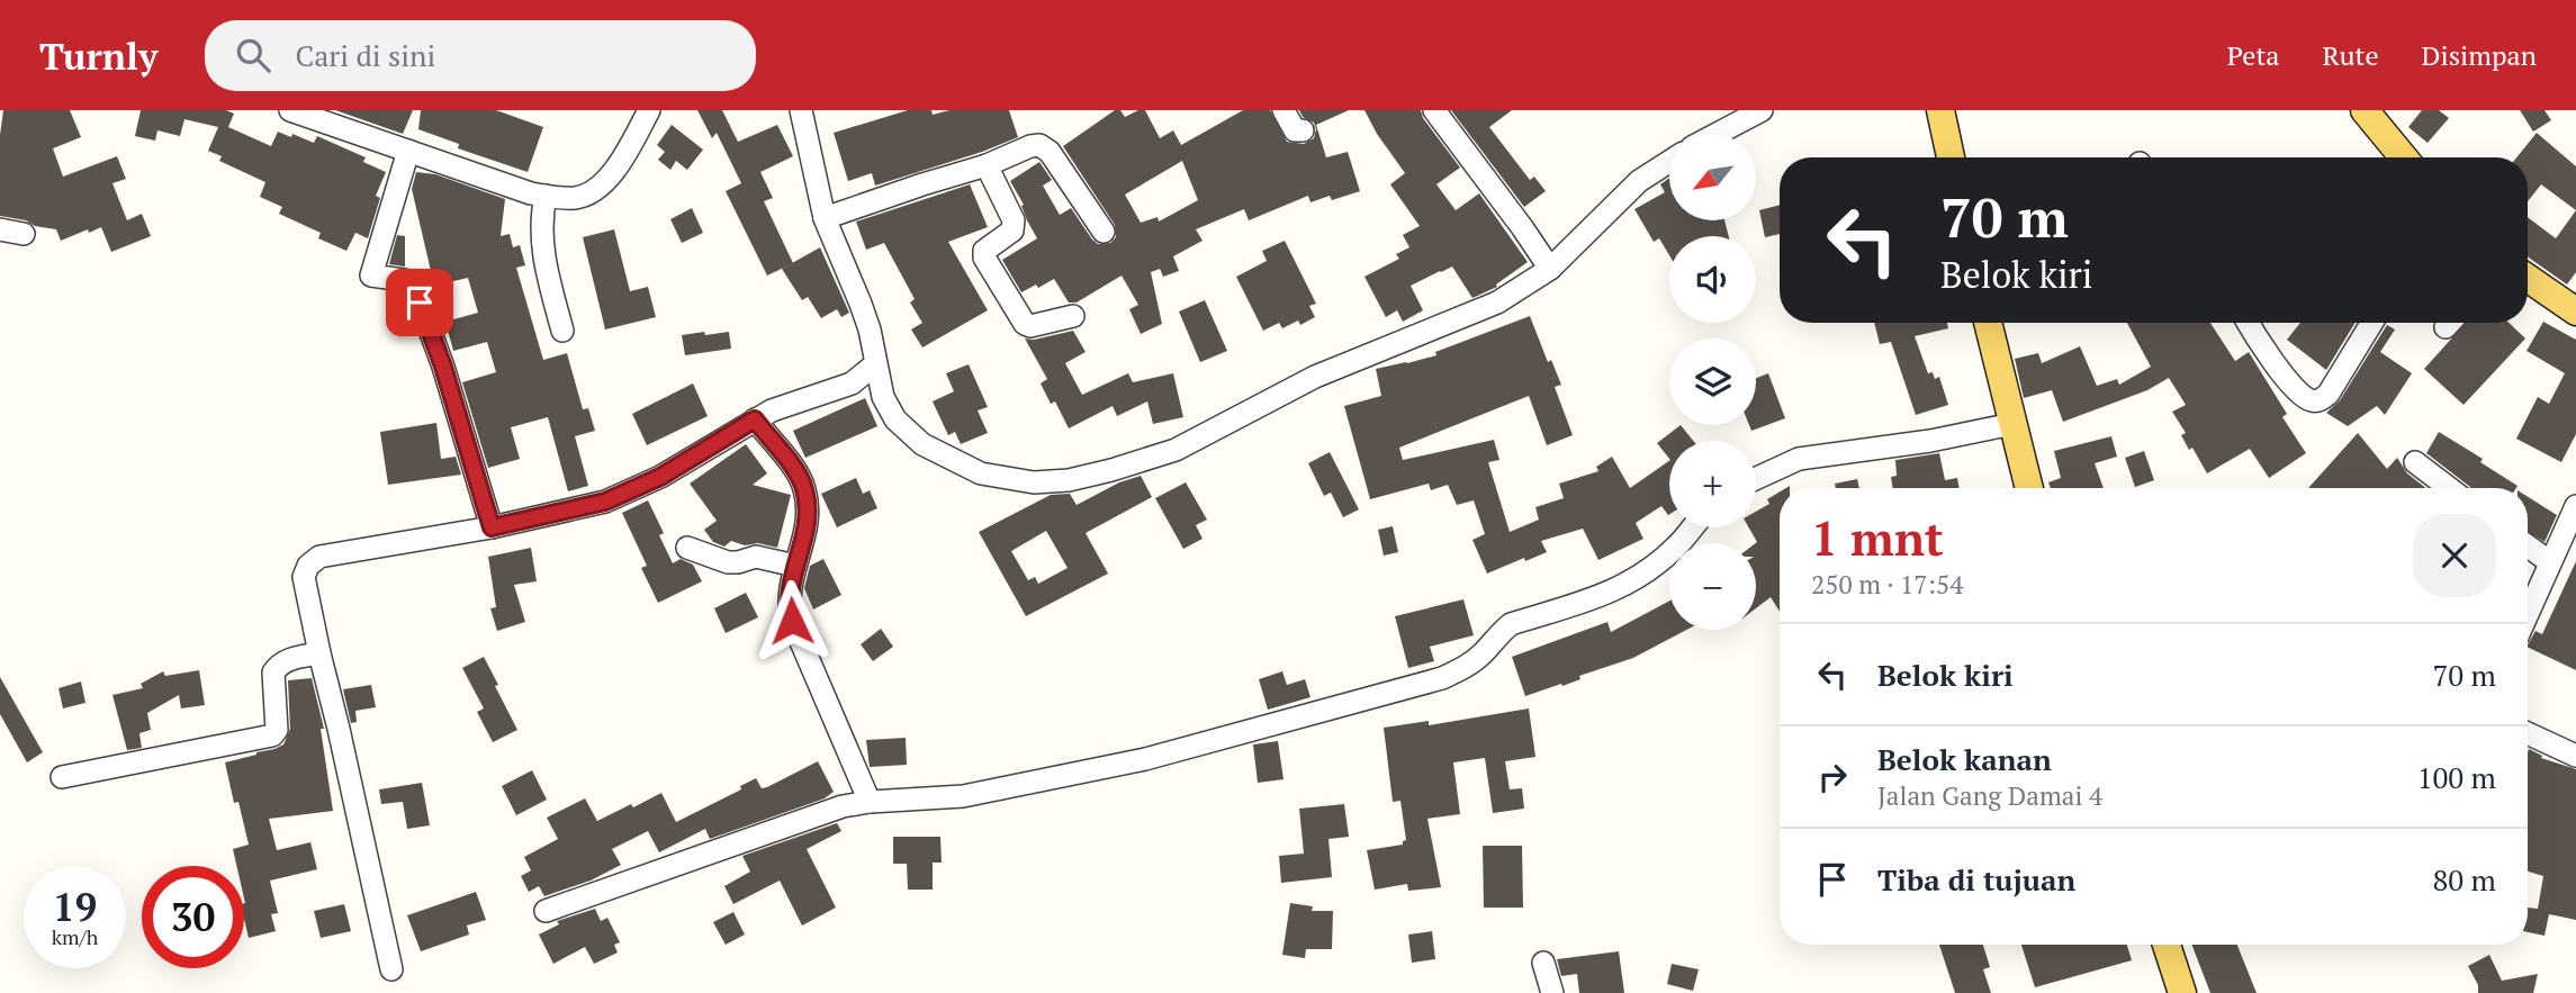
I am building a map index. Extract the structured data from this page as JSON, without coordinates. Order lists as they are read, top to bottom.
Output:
{
  "north": "bottom left",
  "page": {
    "header": "Turnly",
    "search": "Cari di sini",
    "nav": ["Peta", "Rute", "Disimpan"],
    "map_buttons": ["+", "−"],
    "turn": ["70 m", "Belok kiri"],
    "heading": ["1 mnt", "250 m · 17:54"],
    "list": [
      {
        "name": "Belok kiri",
        "value": "70 m"
      },
      {
        "name": "Belok kanan",
        "note": "Jalan Gang Damai 4",
        "value": "100 m"
      },
      {
        "name": "Tiba di tujuan",
        "value": "80 m"
      }
    ],
    "speed": "19 km/h",
    "limit": "30"
  }
}
